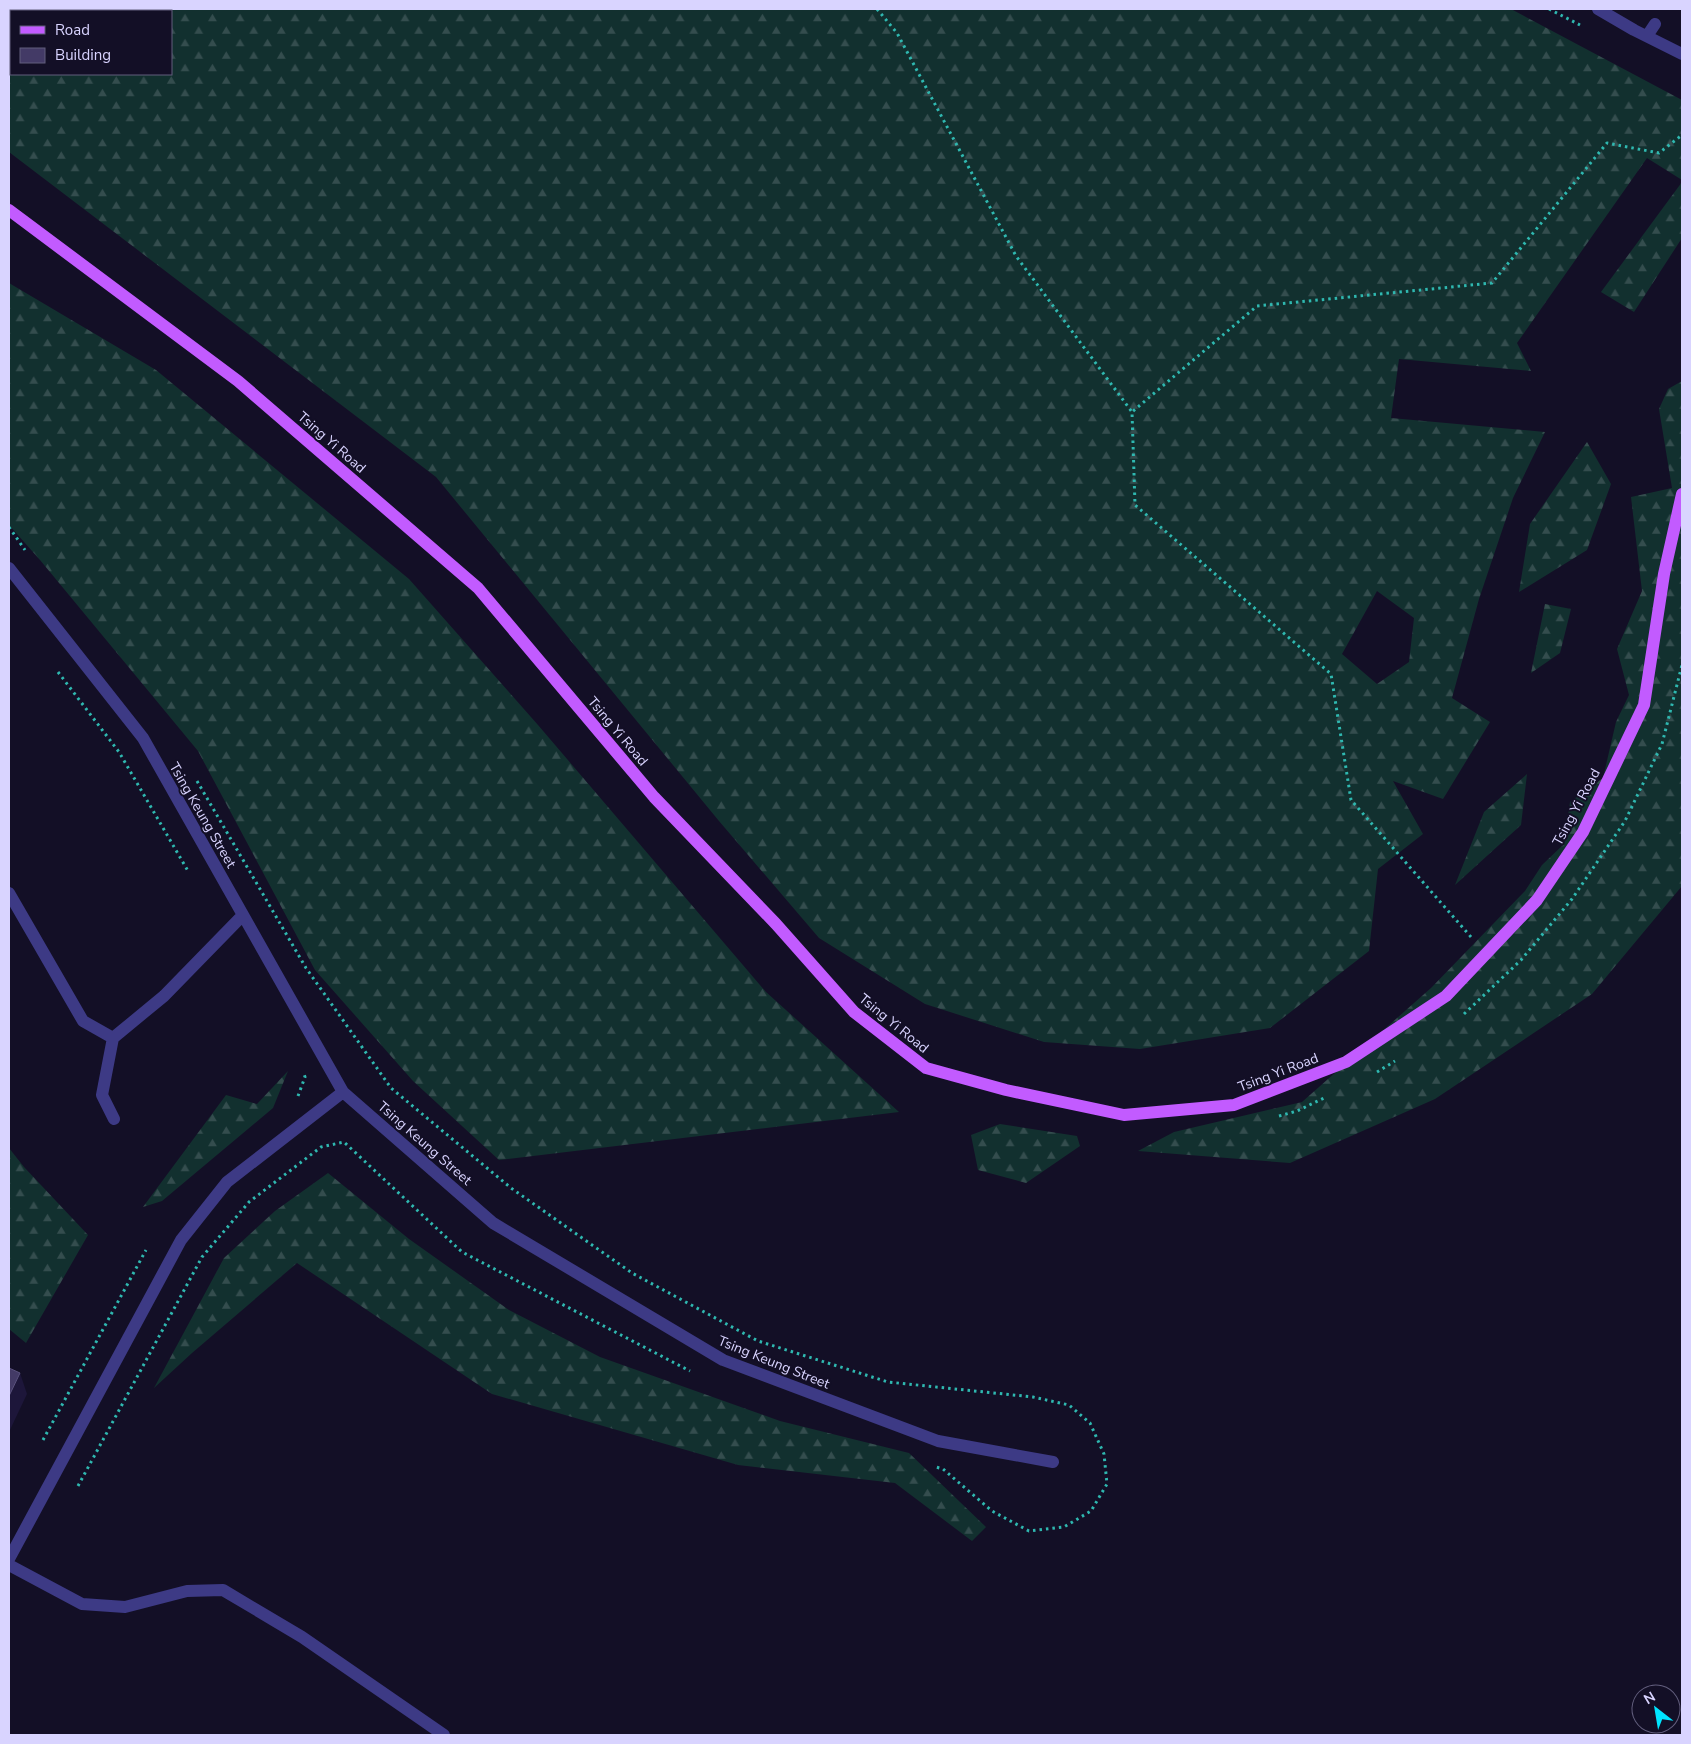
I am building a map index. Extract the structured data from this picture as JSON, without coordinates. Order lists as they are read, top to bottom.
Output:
{
  "streets": {
    "main road": ["Tsing Yi Road"],
    "street": ["Tsing Keung Street"]
  },
  "legend": ["Road", "Building"],
  "north": "top left"
}
